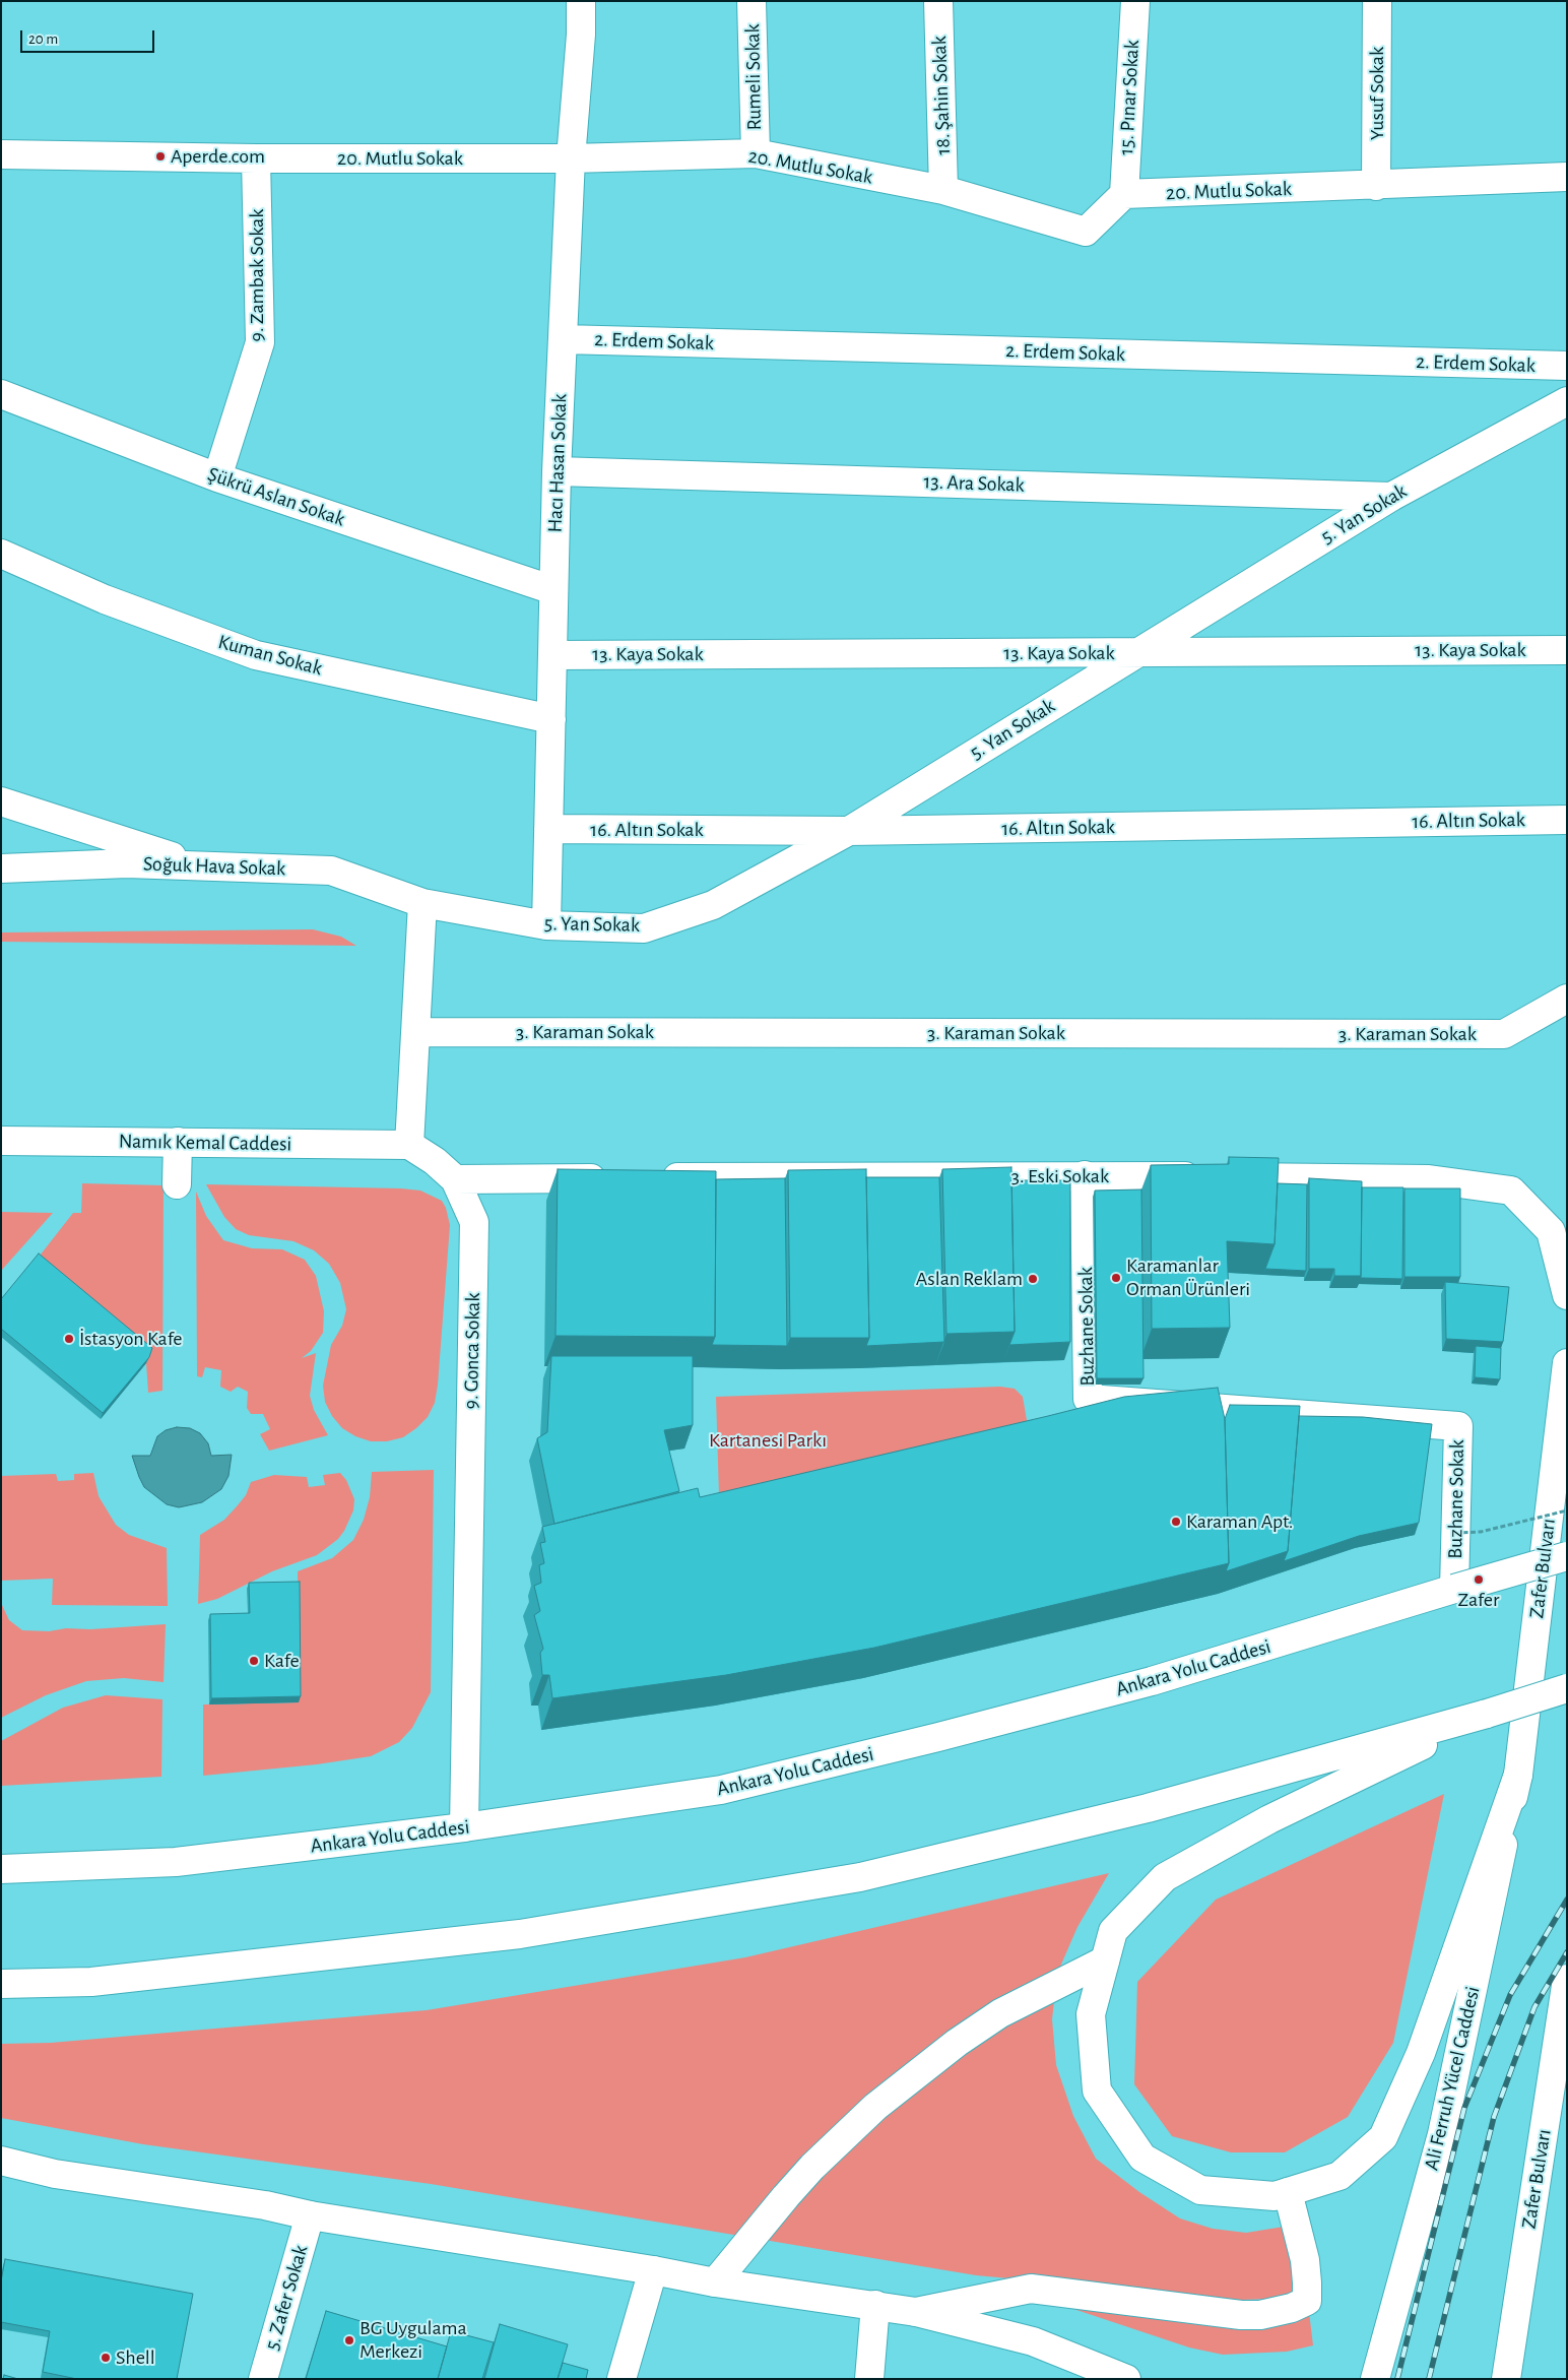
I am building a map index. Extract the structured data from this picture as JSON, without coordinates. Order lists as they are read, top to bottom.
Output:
{
  "streets": {
    "main road": [
      "Rumeli Sokak",
      "Yusuf Sokak",
      "18. Şahin Sokak",
      "15. Pınar Sokak",
      "20. Mutlu Sokak",
      "9. Zambak Sokak",
      "2. Erdem Sokak",
      "Hacı Hasan Sokak",
      "13. Ara Sokak",
      "Şükrü Aslan Sokak",
      "5. Yan Sokak",
      "13. Kaya Sokak",
      "Kuman Sokak",
      "16. Altın Sokak",
      "Soğuk Hava Sokak",
      "3. Karaman Sokak",
      "Namık Kemal Caddesi",
      "3. Eski Sokak",
      "Buzhane Sokak",
      "9. Gonca Sokak",
      "Zafer Bulvarı",
      "Ankara Yolu Caddesi",
      "Ali Ferruh Yücel Caddesi",
      "5. Zafer Sokak"
    ]
  },
  "crossings": [
    ["Rumeli Sokak", "20. Mutlu Sokak"],
    ["Yusuf Sokak", "20. Mutlu Sokak"],
    ["18. Şahin Sokak", "20. Mutlu Sokak"],
    ["15. Pınar Sokak", "20. Mutlu Sokak"],
    ["20. Mutlu Sokak", "9. Zambak Sokak"],
    ["20. Mutlu Sokak", "Hacı Hasan Sokak"],
    ["9. Zambak Sokak", "Şükrü Aslan Sokak"],
    ["2. Erdem Sokak", "Hacı Hasan Sokak"],
    ["Hacı Hasan Sokak", "13. Ara Sokak"],
    ["Hacı Hasan Sokak", "Şükrü Aslan Sokak"],
    ["Hacı Hasan Sokak", "5. Yan Sokak"],
    ["Hacı Hasan Sokak", "13. Kaya Sokak"],
    ["Hacı Hasan Sokak", "Kuman Sokak"],
    ["Hacı Hasan Sokak", "16. Altın Sokak"],
    ["13. Ara Sokak", "5. Yan Sokak"],
    ["5. Yan Sokak", "13. Kaya Sokak"],
    ["5. Yan Sokak", "16. Altın Sokak"],
    ["5. Yan Sokak", "Soğuk Hava Sokak"],
    ["Namık Kemal Caddesi", "9. Gonca Sokak"],
    ["3. Eski Sokak", "Buzhane Sokak"],
    ["Buzhane Sokak", "Ankara Yolu Caddesi"],
    ["9. Gonca Sokak", "Ankara Yolu Caddesi"],
    ["Zafer Bulvarı", "Ali Ferruh Yücel Caddesi"]
  ],
  "parks": ["Kartanesi Parkı"],
  "places": [
    "Aperde.com",
    "Karamanlar Orman Ürünleri",
    "Aslan Reklam",
    "İstasyon Kafe",
    "Karaman Apt.",
    "Zafer",
    "Kafe",
    "BG Uygulama Merkezi",
    "Shell"
  ],
  "scale_bar": "20 m"
}
